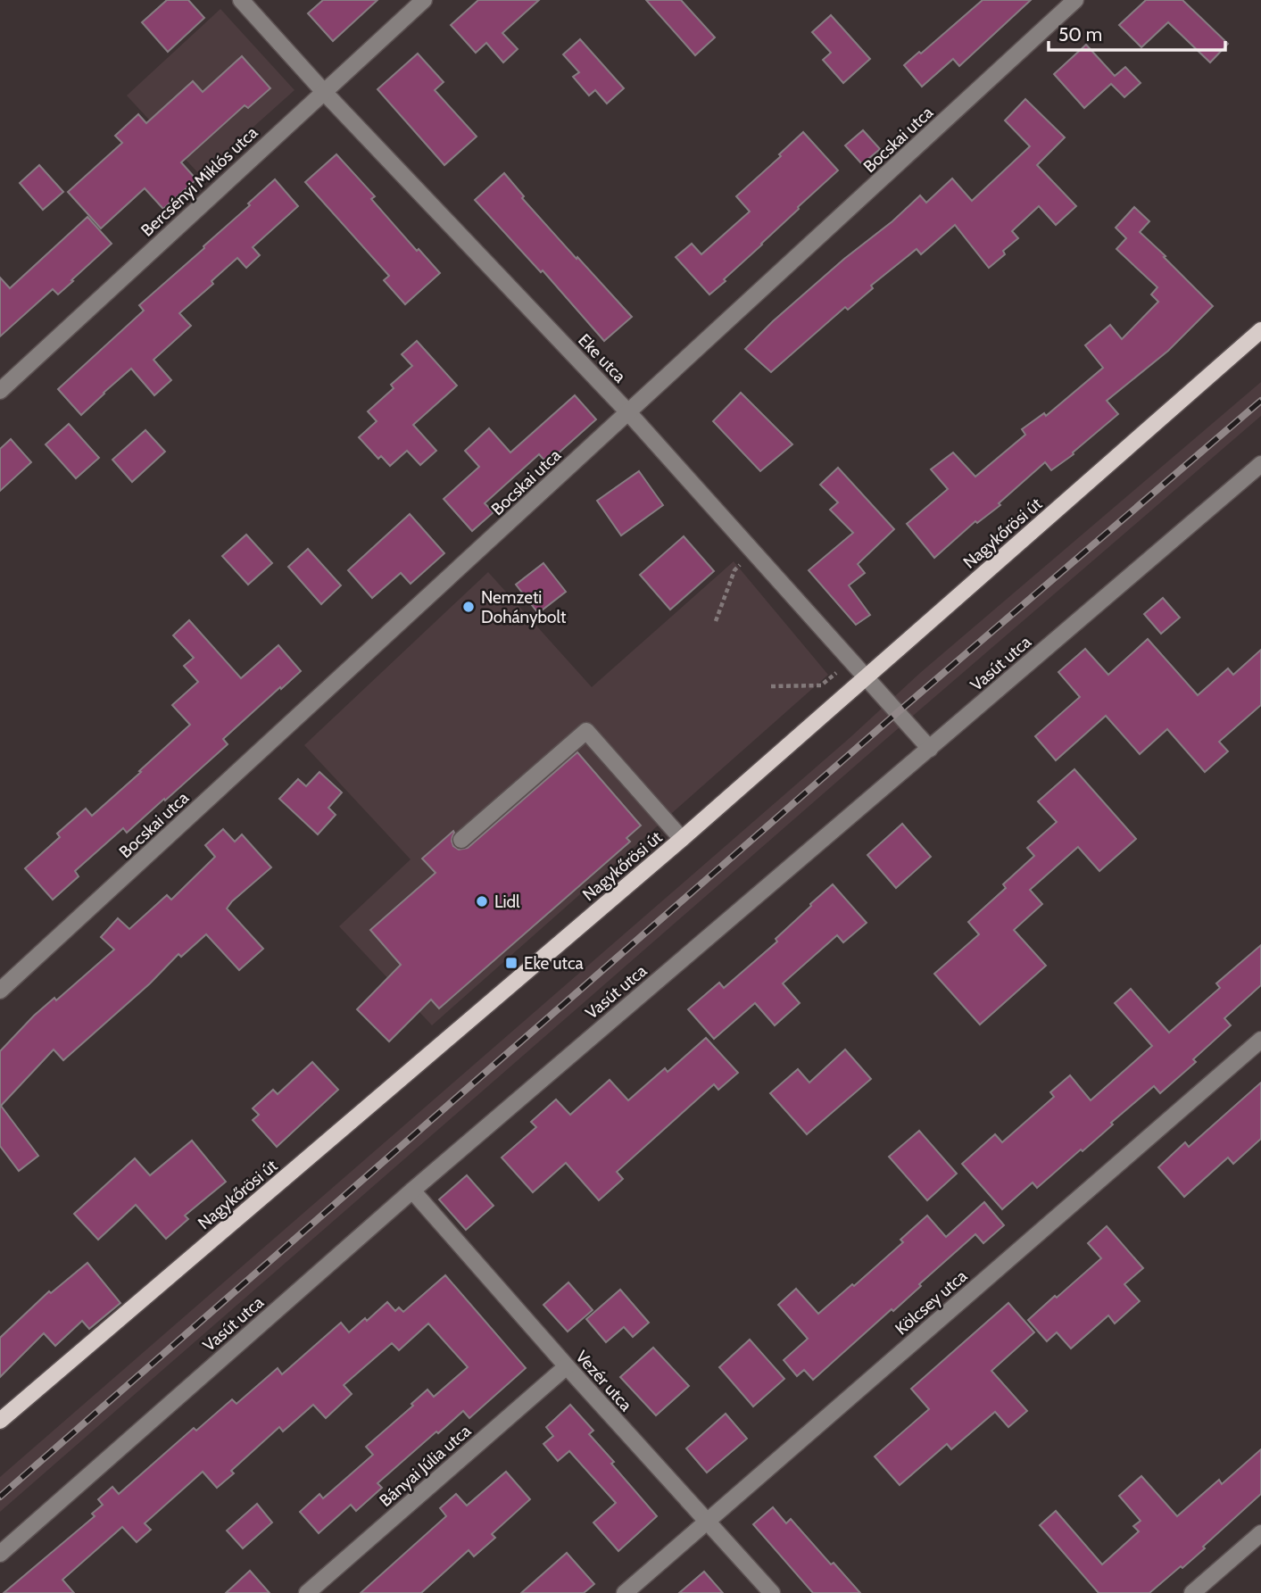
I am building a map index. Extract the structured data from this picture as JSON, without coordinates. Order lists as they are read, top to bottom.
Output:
{
  "streets": {
    "main road": ["Nagykőrösi út"],
    "street": [
      "Bocskai utca",
      "Bercsényi Miklós utca",
      "Eke utca",
      "Vasút utca",
      "Kölcsey utca",
      "Vezér utca",
      "Bányai Júlia utca"
    ]
  },
  "crossings": [
    ["Bocskai utca", "Eke utca"],
    ["Bercsényi Miklós utca", "Eke utca"],
    ["Eke utca", "Nagykőrösi út"],
    ["Eke utca", "Vasút utca"],
    ["Vasút utca", "Vezér utca"],
    ["Kölcsey utca", "Vezér utca"],
    ["Vezér utca", "Bányai Júlia utca"]
  ],
  "places": {
    "other": ["Nemzeti Dohánybolt", "Lidl"],
    "transit": ["Eke utca"]
  },
  "scale_bar": "50 m"
}
